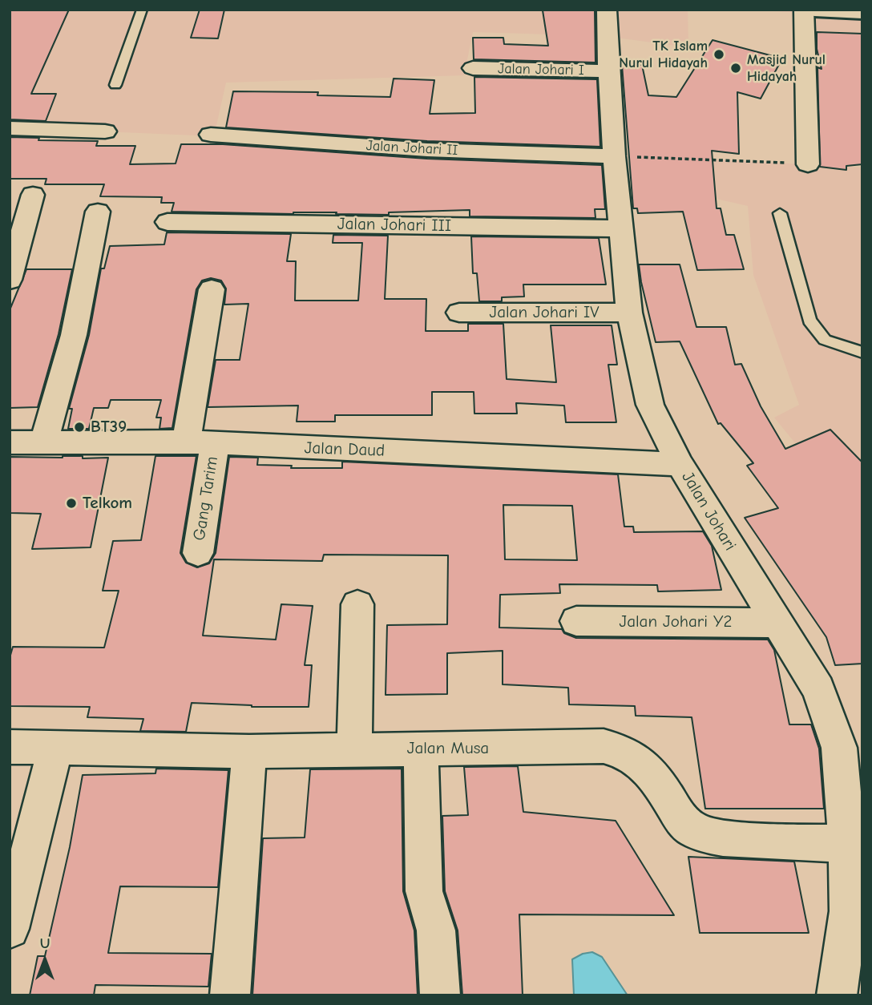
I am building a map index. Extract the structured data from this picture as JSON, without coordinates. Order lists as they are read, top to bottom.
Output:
{
  "streets": {
    "street": [
      "Jalan Johari I",
      "Jalan Johari II",
      "Jalan Johari III",
      "Jalan Johari IV",
      "Jalan Daud",
      "Gang Tarim",
      "Jalan Johari",
      "Jalan Johari Y2",
      "Jalan Musa"
    ]
  },
  "crossings": [
    ["Jalan Johari I", "Jalan Johari"],
    ["Jalan Johari II", "Jalan Johari"],
    ["Jalan Johari III", "Jalan Johari"],
    ["Jalan Johari IV", "Jalan Johari"],
    ["Jalan Daud", "Gang Tarim"],
    ["Jalan Daud", "Jalan Johari"],
    ["Jalan Johari", "Jalan Johari Y2"],
    ["Jalan Johari", "Jalan Musa"]
  ],
  "places": [
    "TK Islam Nurul Hidayah",
    "Masjid Nurul Hidayah",
    "BT39",
    "Telkom"
  ],
  "north": "top"
}
